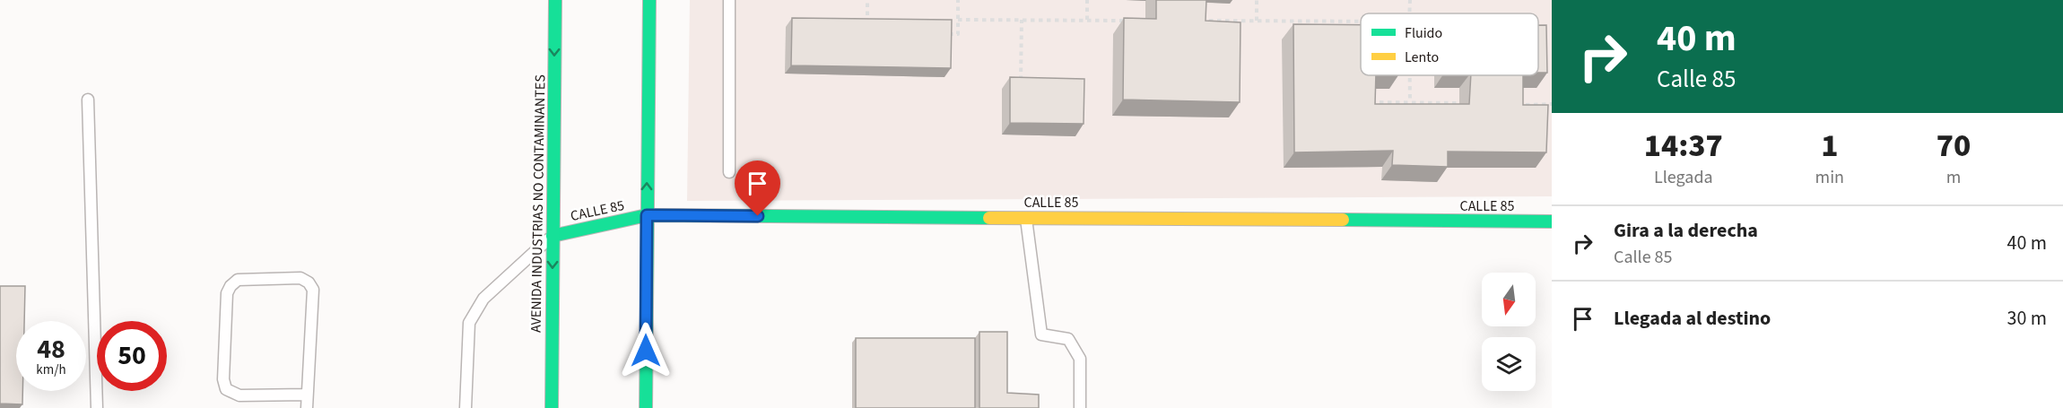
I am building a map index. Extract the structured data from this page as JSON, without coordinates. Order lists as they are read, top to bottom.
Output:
{
  "streets": {
    "street": ["CALLE 85", "AVENIDA INDUSTRIAS NO CONTAMINANTES"]
  },
  "crossings": [
    ["CALLE 85", "AVENIDA INDUSTRIAS NO CONTAMINANTES"]
  ],
  "legend": ["Fluido", "Lento"],
  "north": "bottom",
  "page": {
    "turn": ["40 m", "Calle 85"],
    "eta": [
      "14:37",
      "Llegada",
      "1",
      "min",
      "70",
      "m"
    ],
    "list": [
      {
        "name": "Gira a la derecha",
        "note": "Calle 85",
        "value": "40 m"
      },
      {
        "name": "Llegada al destino",
        "value": "30 m"
      }
    ],
    "speed": "48 km/h",
    "limit": "50"
  }
}
